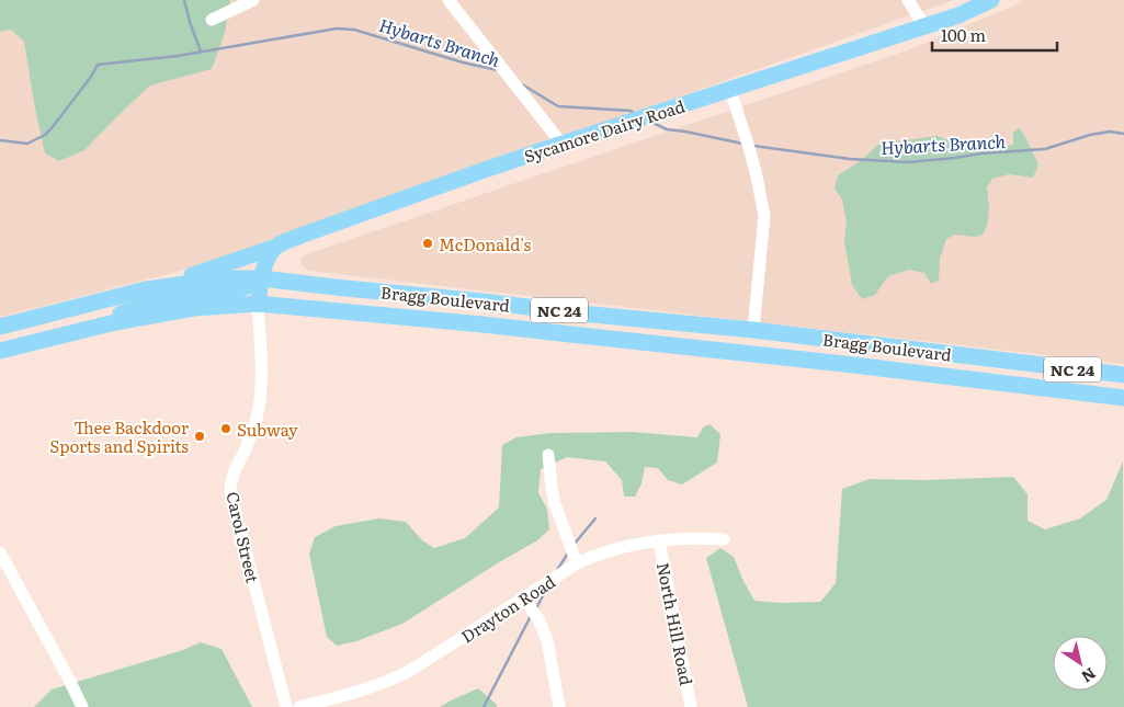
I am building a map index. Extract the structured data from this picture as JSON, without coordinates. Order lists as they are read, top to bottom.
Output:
{
  "streets": {
    "main road": ["Sycamore Dairy Road", "Bragg Boulevard", "NC 24"],
    "street": ["Carol Street", "Drayton Road", "North Hill Road"]
  },
  "crossings": [
    ["Sycamore Dairy Road", "Bragg Boulevard"],
    ["Bragg Boulevard", "Carol Street"],
    ["Drayton Road", "North Hill Road"]
  ],
  "water": ["Hybarts Branch"],
  "places": ["McDonald's", "Subway", "Thee Backdoor Sports and Spirits"],
  "scale_bar": "100 m",
  "north": "bottom right"
}
